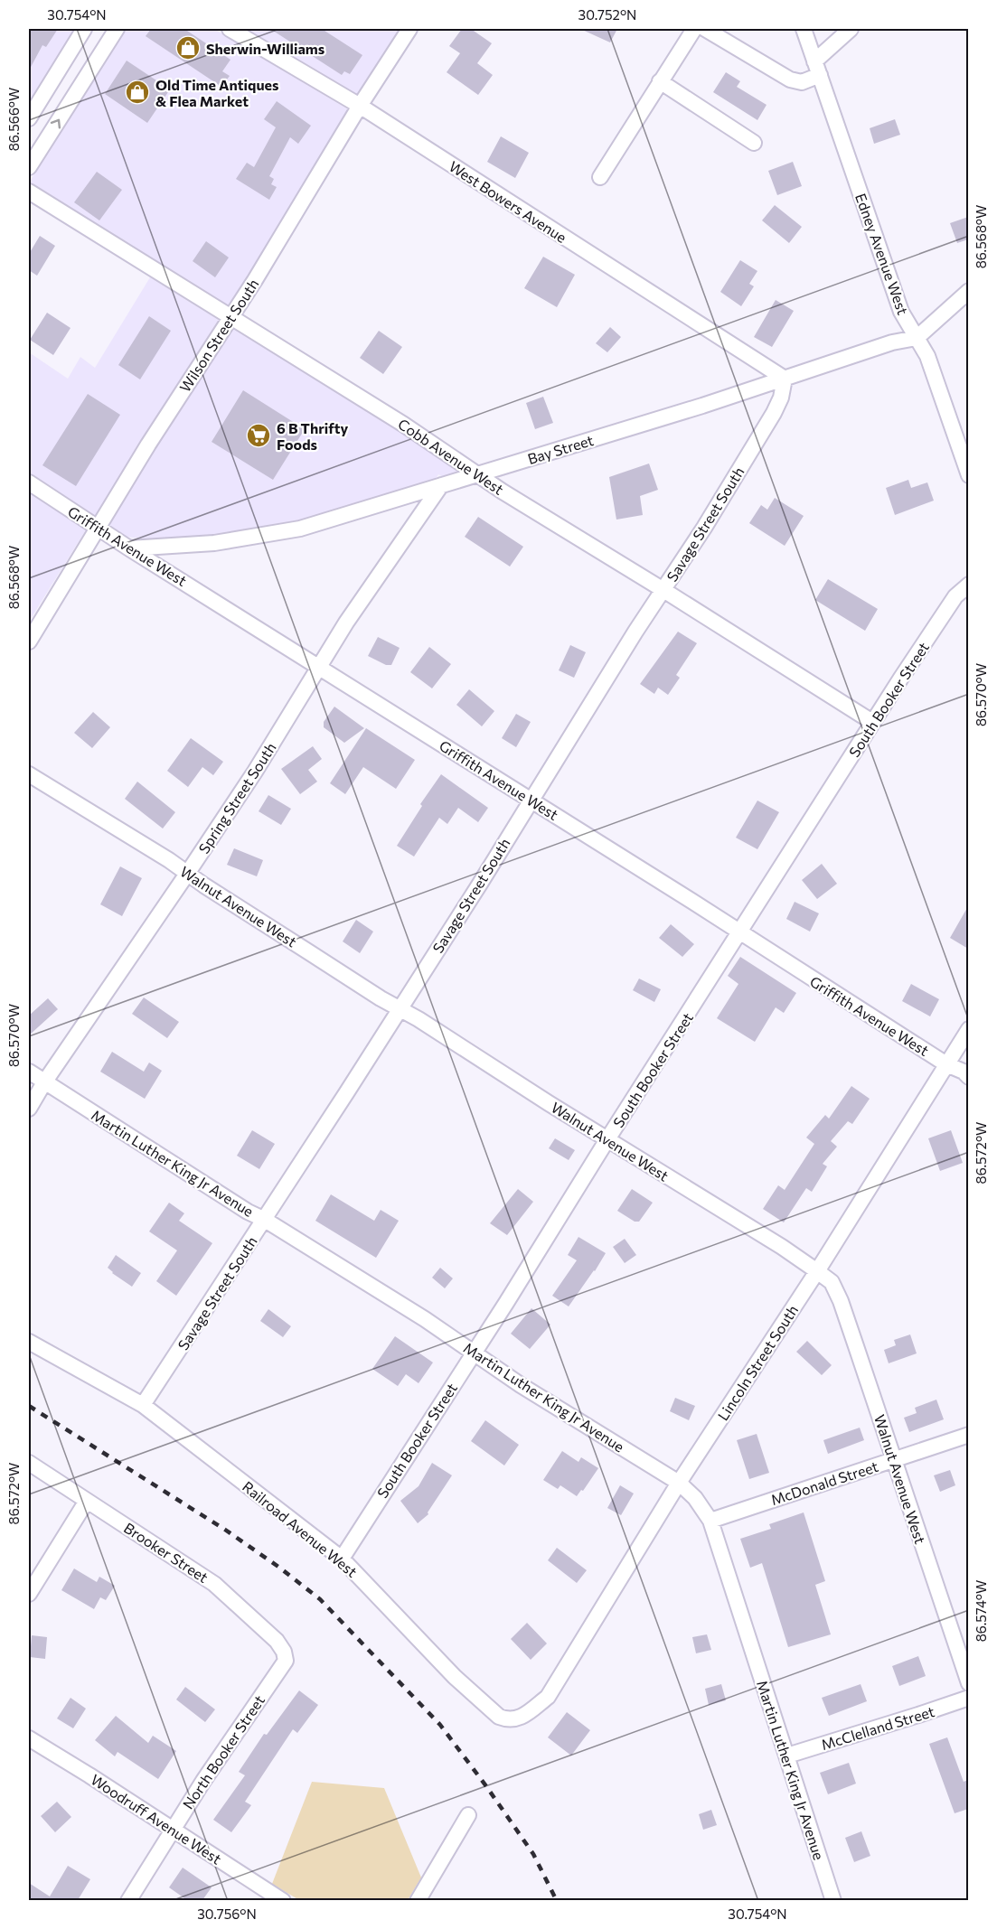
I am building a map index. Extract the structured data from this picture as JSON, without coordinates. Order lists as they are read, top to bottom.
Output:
{
  "streets": {
    "street": [
      "West Bowers Avenue",
      "Edney Avenue West",
      "Wilson Street South",
      "Bay Street",
      "Cobb Avenue West",
      "Savage Street South",
      "Griffith Avenue West",
      "South Booker Street",
      "Spring Street South",
      "Walnut Avenue West",
      "Martin Luther King Jr Avenue",
      "Lincoln Street South",
      "McDonald Street",
      "Railroad Avenue West",
      "Brooker Street",
      "McClelland Street",
      "North Booker Street",
      "Woodruff Avenue West"
    ]
  },
  "crossings": [
    ["West Bowers Avenue", "Wilson Street South"],
    ["West Bowers Avenue", "Bay Street"],
    ["West Bowers Avenue", "Savage Street South"],
    ["Edney Avenue West", "Bay Street"],
    ["Wilson Street South", "Cobb Avenue West"],
    ["Wilson Street South", "Griffith Avenue West"],
    ["Bay Street", "Cobb Avenue West"],
    ["Bay Street", "Savage Street South"],
    ["Bay Street", "Griffith Avenue West"],
    ["Bay Street", "Spring Street South"],
    ["Cobb Avenue West", "Savage Street South"],
    ["Cobb Avenue West", "South Booker Street"],
    ["Savage Street South", "Griffith Avenue West"],
    ["Savage Street South", "Walnut Avenue West"],
    ["Savage Street South", "Martin Luther King Jr Avenue"],
    ["Savage Street South", "Railroad Avenue West"],
    ["Griffith Avenue West", "South Booker Street"],
    ["Griffith Avenue West", "Spring Street South"],
    ["Griffith Avenue West", "Lincoln Street South"],
    ["South Booker Street", "Walnut Avenue West"],
    ["South Booker Street", "Martin Luther King Jr Avenue"],
    ["South Booker Street", "Railroad Avenue West"],
    ["Spring Street South", "Walnut Avenue West"],
    ["Spring Street South", "Martin Luther King Jr Avenue"],
    ["Walnut Avenue West", "Lincoln Street South"],
    ["Walnut Avenue West", "McDonald Street"],
    ["Martin Luther King Jr Avenue", "Lincoln Street South"],
    ["Martin Luther King Jr Avenue", "McDonald Street"],
    ["Martin Luther King Jr Avenue", "McClelland Street"],
    ["Lincoln Street South", "Railroad Avenue West"],
    ["Brooker Street", "North Booker Street"],
    ["North Booker Street", "Woodruff Avenue West"]
  ],
  "places": {
    "shop": ["Sherwin-Williams", "Old Time Antiques & Flea Market"],
    "supermarket": ["6 B Thrifty Foods"]
  },
  "coordinates": [
    "30.754°N",
    "30.752°N",
    "86.566°W",
    "86.568°W",
    "86.570°W",
    "86.572°W",
    "86.574°W",
    "30.756°N"
  ]
}
